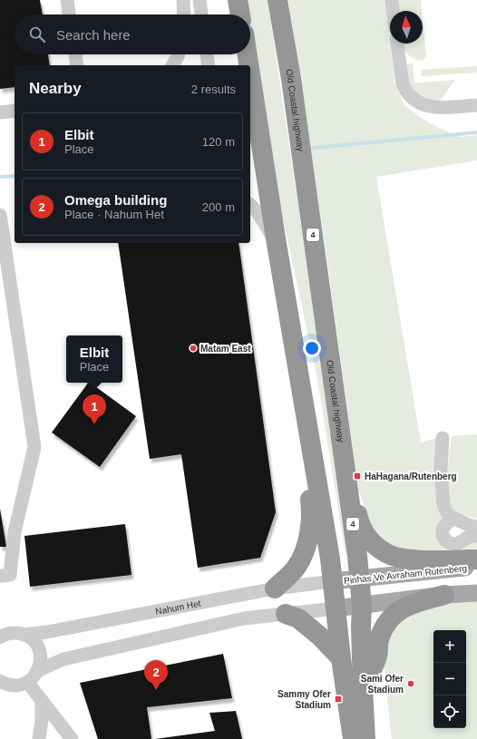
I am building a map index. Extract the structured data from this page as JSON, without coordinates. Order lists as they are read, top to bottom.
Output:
{
  "streets": {
    "highway": ["Old Coastal highway", "4"],
    "main road": ["Pinhas Ve Avraham Rutenberg"],
    "street": ["Nahum Het"]
  },
  "crossings": [
    ["Old Coastal highway", "Pinhas Ve Avraham Rutenberg"],
    ["Pinhas Ve Avraham Rutenberg", "Nahum Het"]
  ],
  "places": {
    "other": ["Matam East", "Sami Ofer Stadium"],
    "transit": ["HaHagana/Rutenberg", "Sammy Ofer Stadium"]
  },
  "north": "top",
  "page": {
    "search": "Search here",
    "heading": ["Nearby", "2 results"],
    "list": [
      {
        "mark": "1",
        "name": "Elbit",
        "note": "Place",
        "value": "120 m"
      },
      {
        "mark": "2",
        "name": "Omega building",
        "note": "Place · Nahum Het",
        "value": "200 m"
      }
    ],
    "popup": ["Elbit", "Place"],
    "pins": ["1", "2"],
    "map_buttons": ["+", "−"]
  }
}
